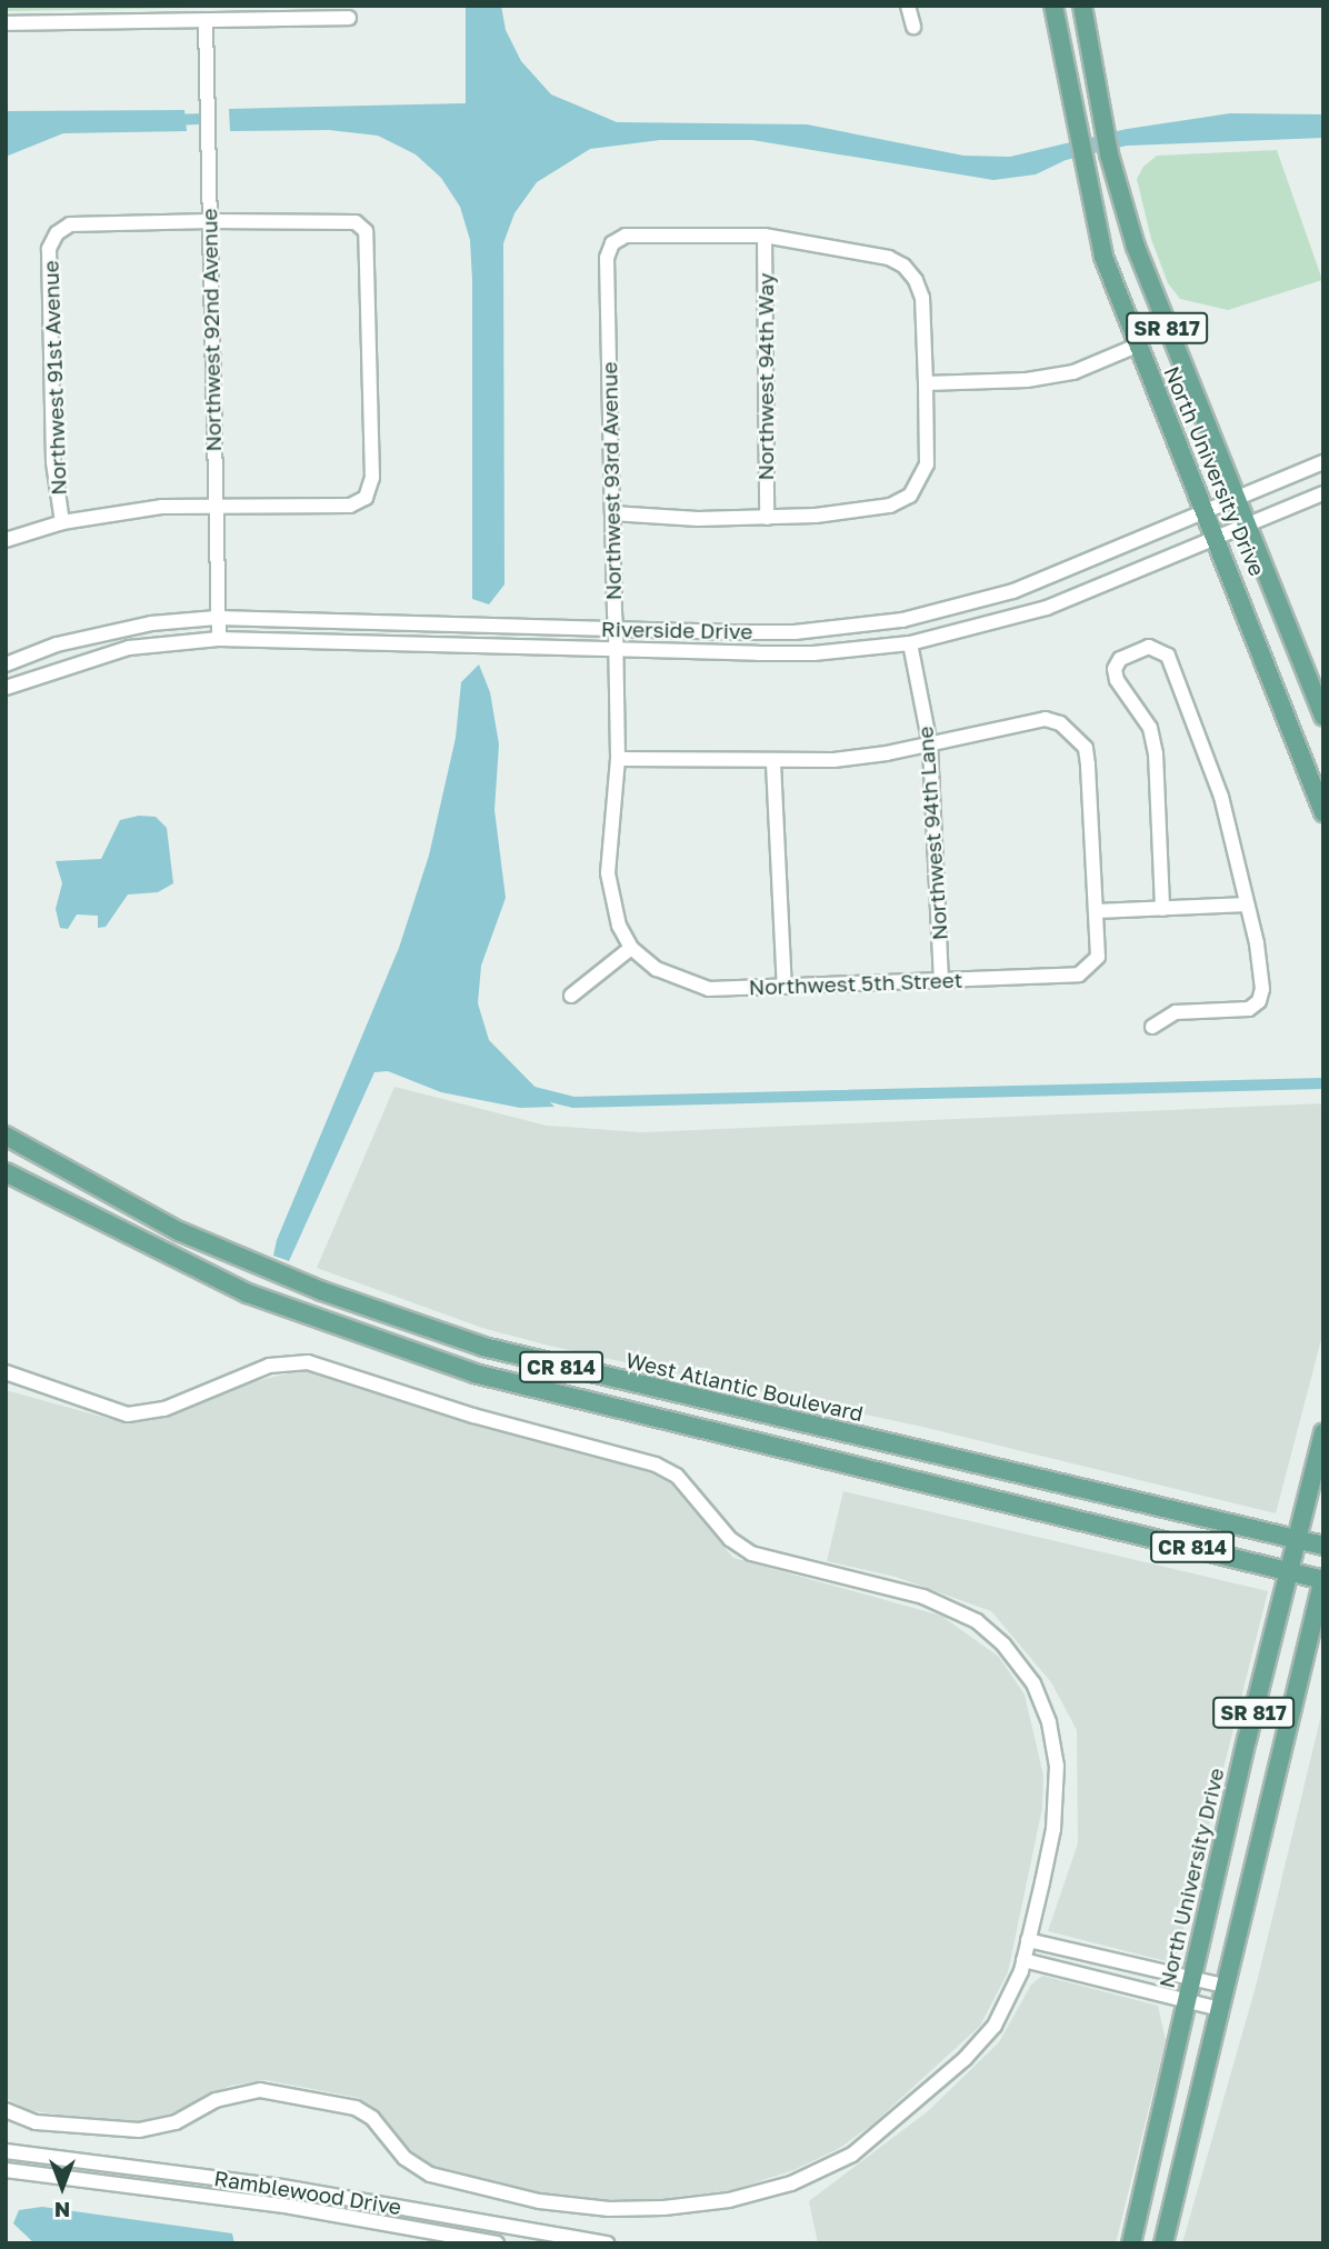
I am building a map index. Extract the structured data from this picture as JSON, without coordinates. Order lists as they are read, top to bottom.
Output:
{
  "streets": {
    "main road": [
      "SR 817",
      "North University Drive",
      "CR 814",
      "West Atlantic Boulevard"
    ],
    "street": [
      "Northwest 92nd Avenue",
      "Northwest 94th Way",
      "Northwest 91st Avenue",
      "Northwest 93rd Avenue",
      "Riverside Drive",
      "Northwest 94th Lane",
      "Northwest 5th Street",
      "Ramblewood Drive"
    ]
  },
  "crossings": [
    ["SR 817", "CR 814"],
    ["Northwest 92nd Avenue", "Northwest 91st Avenue"],
    ["Northwest 92nd Avenue", "Riverside Drive"],
    ["Northwest 94th Way", "Northwest 93rd Avenue"],
    ["North University Drive", "Riverside Drive"],
    ["North University Drive", "CR 814"],
    ["North University Drive", "West Atlantic Boulevard"],
    ["Northwest 93rd Avenue", "Riverside Drive"],
    ["Northwest 93rd Avenue", "Northwest 5th Street"],
    ["Riverside Drive", "Northwest 94th Lane"],
    ["Northwest 94th Lane", "Northwest 5th Street"]
  ],
  "north": "bottom"
}
